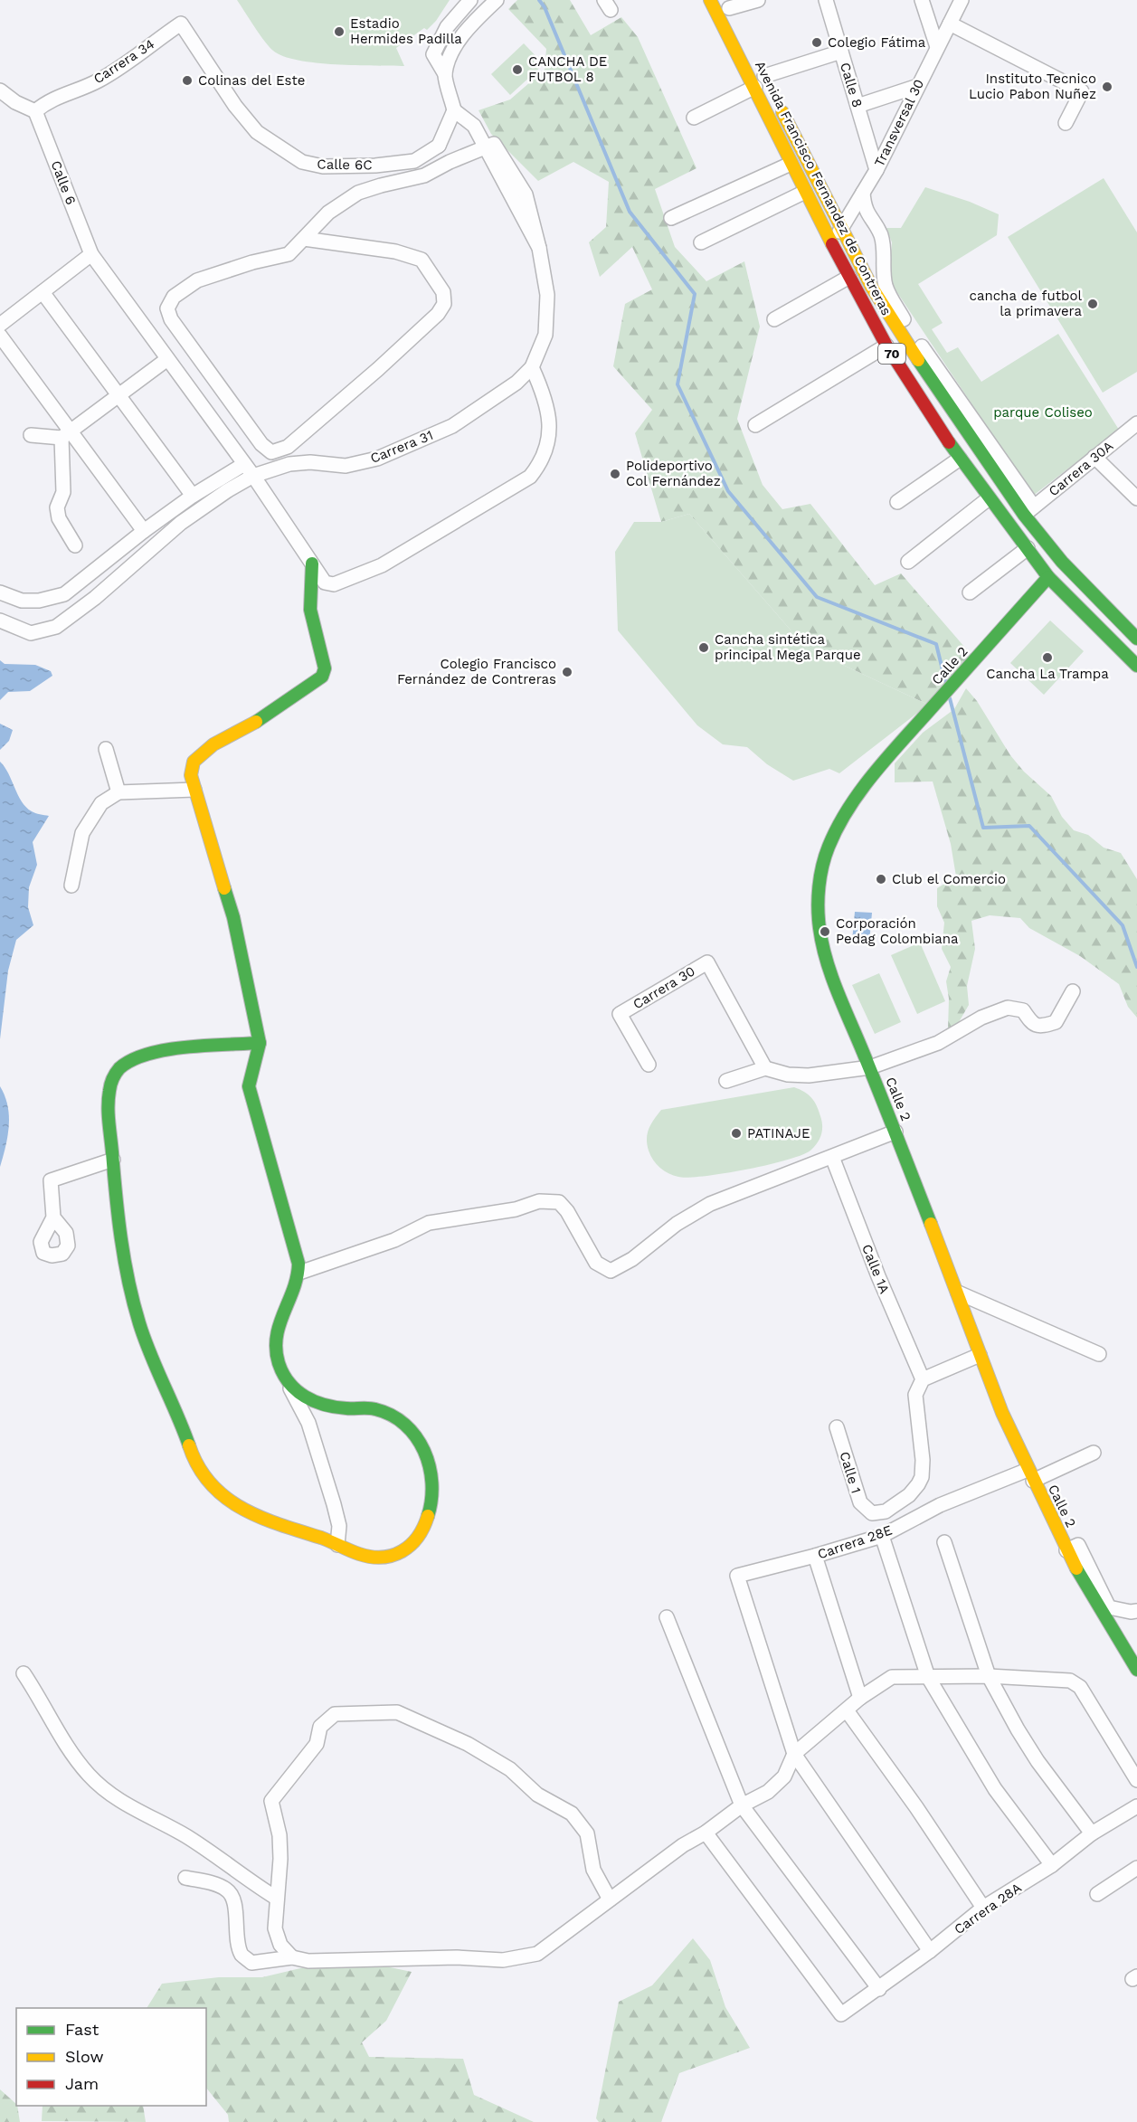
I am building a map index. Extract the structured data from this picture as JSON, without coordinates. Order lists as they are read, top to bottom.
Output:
{
  "streets": {
    "street": [
      "Carrera 34",
      "Calle 8",
      "Transversal 30",
      "Calle 6C",
      "Calle 6",
      "Avenida Francisco Fernandez de Contreras",
      "70",
      "Carrera 31",
      "Carrera 30A",
      "Calle 2",
      "Carrera 30",
      "Calle 1A",
      "Calle 1",
      "Carrera 28E",
      "Carrera 28A"
    ]
  },
  "crossings": [
    ["Carrera 34", "Calle 6C"],
    ["Carrera 34", "Calle 6"],
    ["Calle 8", "Transversal 30"],
    ["Transversal 30", "Avenida Francisco Fernandez de Contreras"],
    ["Calle 6", "Carrera 31"],
    ["Avenida Francisco Fernandez de Contreras", "Carrera 30A"],
    ["Avenida Francisco Fernandez de Contreras", "Calle 2"],
    ["Calle 2", "Carrera 28E"],
    ["Calle 1A", "Calle 1"]
  ],
  "parks": ["parque Coliseo"],
  "places": [
    "Estadio Hermides Padilla",
    "Colegio Fátima",
    "CANCHA DE FUTBOL 8",
    "Colinas del Este",
    "Instituto Tecnico Lucio Pabon Nuñez",
    "cancha de futbol la primavera",
    "Polideportivo Col Fernández",
    "Cancha sintética principal Mega Parque",
    "Cancha La Trampa",
    "Colegio Francisco Fernández de Contreras",
    "Club el Comercio",
    "Corporación Pedag Colombiana",
    "PATINAJE"
  ],
  "legend": ["Fast", "Slow", "Jam"]
}
